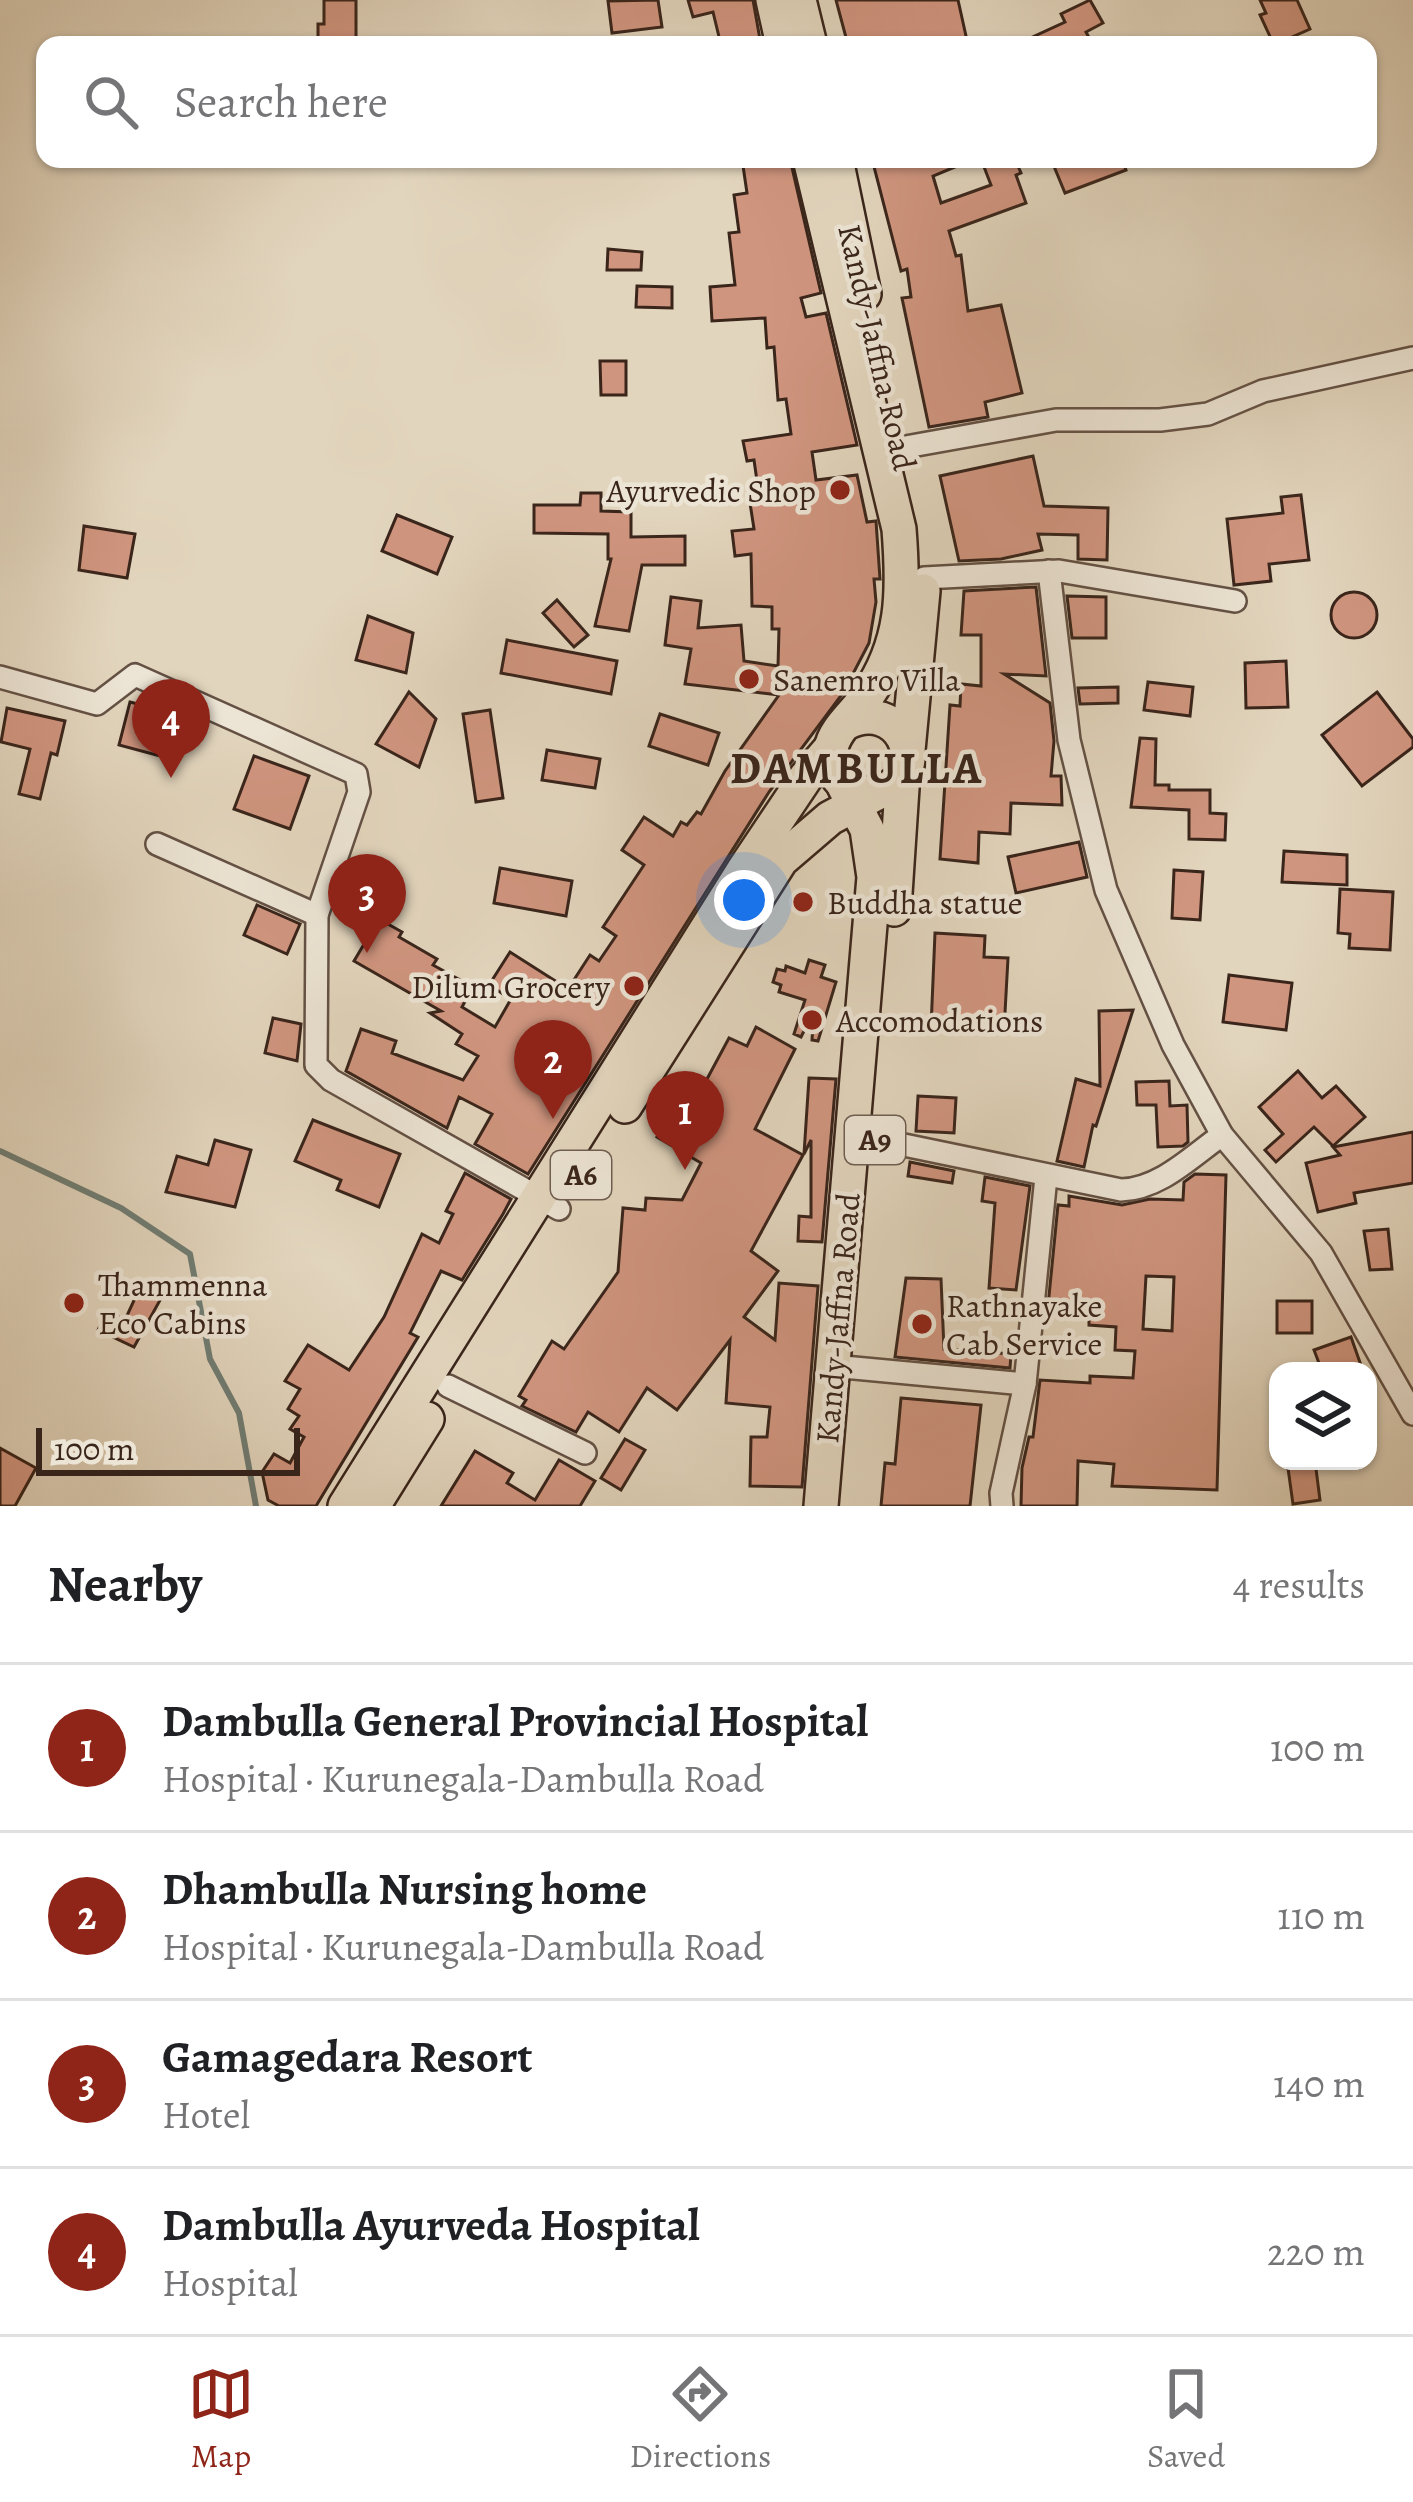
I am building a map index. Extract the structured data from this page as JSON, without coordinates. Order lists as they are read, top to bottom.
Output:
{
  "streets": {
    "highway": ["Kandy-Jaffna Road", "A9", "A6"]
  },
  "crossings": [
    ["Kandy-Jaffna Road", "A6"]
  ],
  "districts": ["DAMBULLA"],
  "places": [
    "Ayurvedic Shop",
    "Sanemro Villa",
    "Buddha statue",
    "Dilum Grocery",
    "Accomodations",
    "Thammenna Eco Cabins",
    "Rathnayake Cab Service"
  ],
  "scale_bar": "100 m",
  "page": {
    "search": "Search here",
    "pins": [
      "4",
      "3",
      "2",
      "1"
    ],
    "scale": "100 m",
    "heading": ["Nearby", "4 results"],
    "list": [
      {
        "mark": "1",
        "name": "Dambulla General Provincial Hospital",
        "note": "Hospital · Kurunegala-Dambulla Road",
        "value": "100 m"
      },
      {
        "mark": "2",
        "name": "Dhambulla Nursing home",
        "note": "Hospital · Kurunegala-Dambulla Road",
        "value": "110 m"
      },
      {
        "mark": "3",
        "name": "Gamagedara Resort",
        "note": "Hotel",
        "value": "140 m"
      },
      {
        "mark": "4",
        "name": "Dambulla Ayurveda Hospital",
        "note": "Hospital",
        "value": "220 m"
      }
    ],
    "nav": ["Map", "Directions", "Saved"]
  }
}
